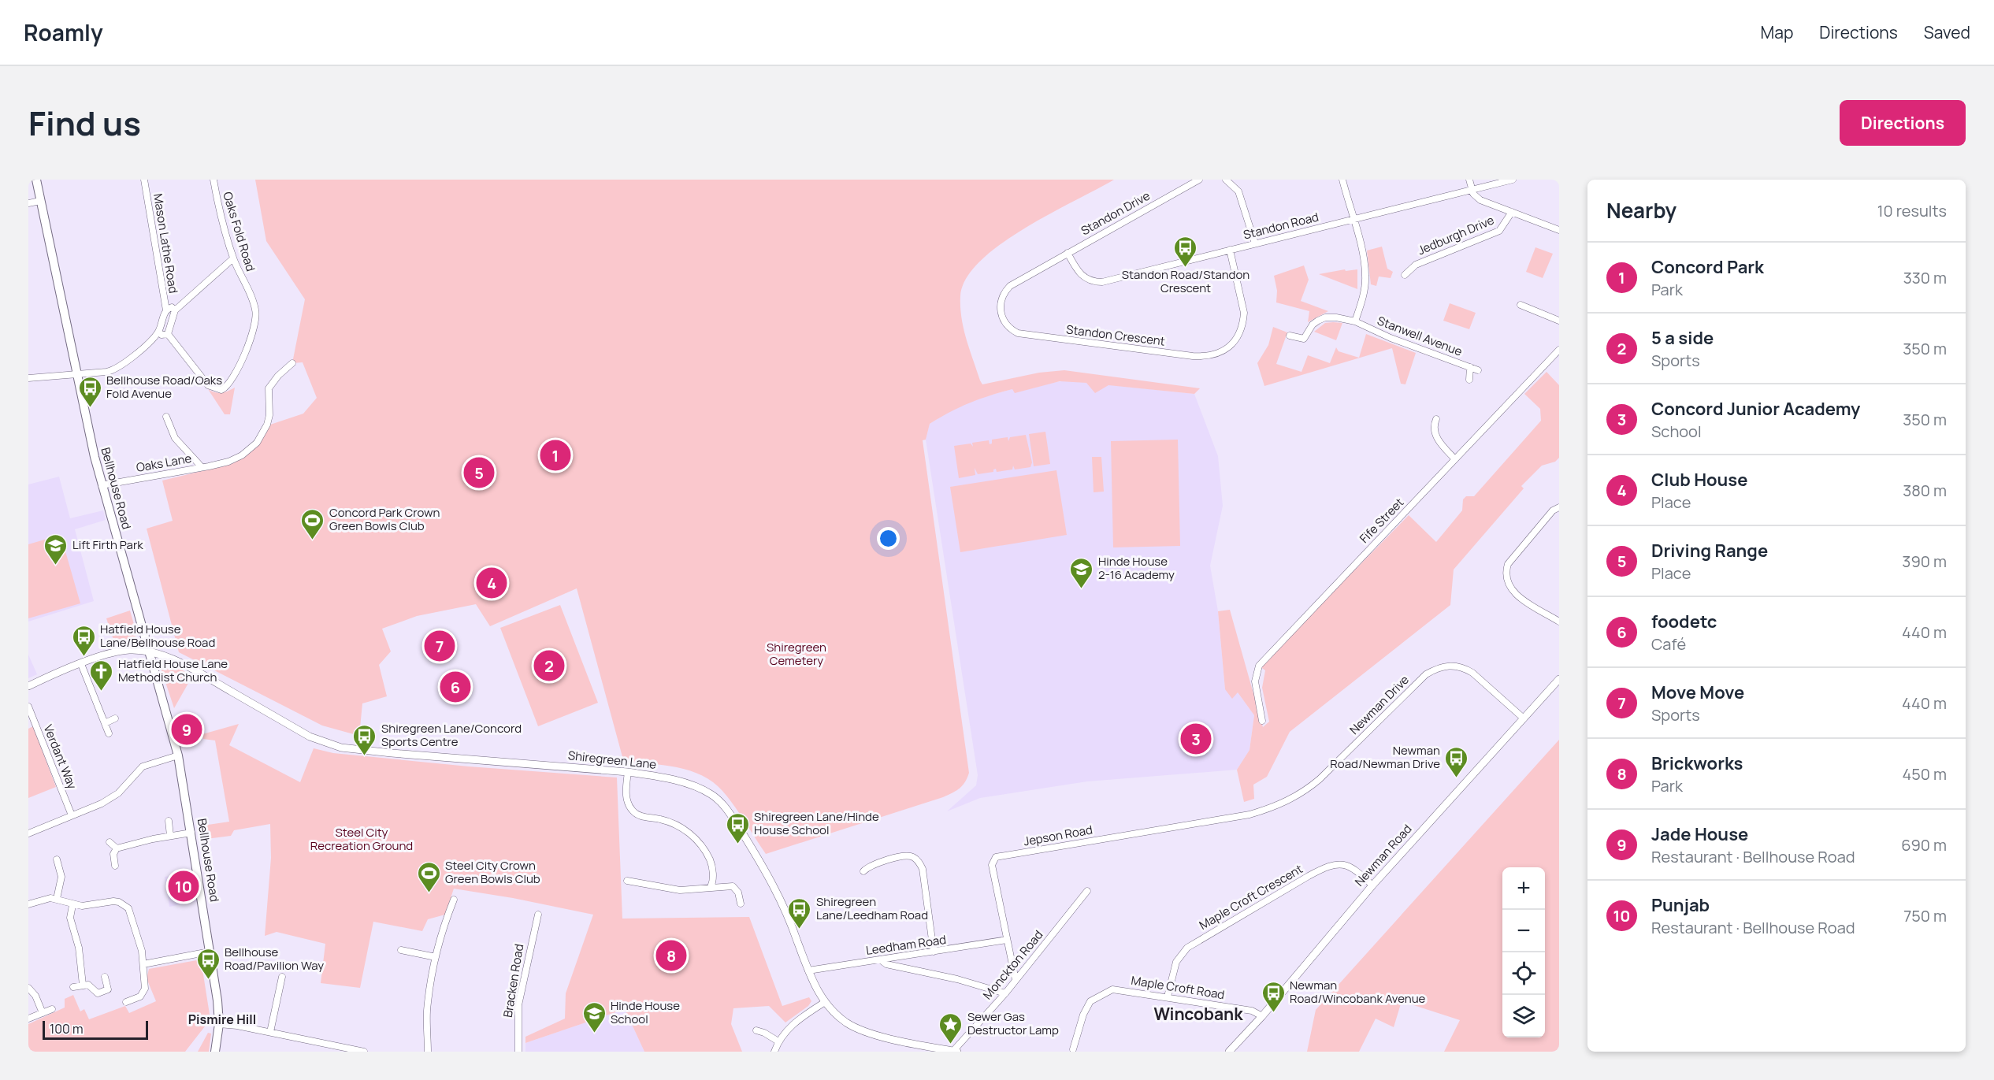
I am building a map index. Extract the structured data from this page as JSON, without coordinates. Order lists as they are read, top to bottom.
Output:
{
  "streets": {
    "main road": ["Bellhouse Road"],
    "street": [
      "Standon Drive",
      "Standon Road",
      "Oaks Fold Road",
      "Jedburgh Drive",
      "Mason Lathe Road",
      "Standon Crescent",
      "Stanwell Avenue",
      "Oaks Lane",
      "Fife Street",
      "Newman Drive",
      "Verdant Way",
      "Shiregreen Lane",
      "Jepson Road",
      "Newman Road",
      "Maple Croft Crescent",
      "Leedham Road",
      "Monckton Road",
      "Bracken Road",
      "Maple Croft Road"
    ]
  },
  "crossings": [
    ["Standon Drive", "Standon Road"],
    ["Standon Drive", "Standon Crescent"],
    ["Standon Road", "Standon Crescent"],
    ["Oaks Lane", "Bellhouse Road"],
    ["Bellhouse Road", "Shiregreen Lane"],
    ["Newman Drive", "Jepson Road"],
    ["Newman Drive", "Newman Road"],
    ["Shiregreen Lane", "Leedham Road"],
    ["Shiregreen Lane", "Monckton Road"],
    ["Jepson Road", "Leedham Road"],
    ["Jepson Road", "Monckton Road"],
    ["Newman Road", "Maple Croft Crescent"],
    ["Newman Road", "Maple Croft Road"],
    ["Maple Croft Crescent", "Maple Croft Road"]
  ],
  "districts": ["Wincobank", "Pismire Hill"],
  "parks": ["Shiregreen Cemetery", "Steel City Recreation Ground"],
  "places": {
    "bus stop": [
      "Standon Road/Standon Crescent",
      "Bellhouse Road/Oaks Fold Avenue",
      "Hatfield House Lane/Bellhouse Road",
      "Shiregreen Lane/Concord Sports Centre",
      "Newman Road/Newman Drive",
      "Shiregreen Lane/Hinde House School",
      "Shiregreen Lane/Leedham Road",
      "Bellhouse Road/Pavilion Way",
      "Newman Road/Wincobank Avenue"
    ],
    "sports": ["Concord Park Crown Green Bowls Club", "Steel City Crown Green Bowls Club"],
    "school or university": ["Lift Firth Park", "Hinde House 2-16 Academy", "Hinde House School"],
    "church": ["Hatfield House Lane Methodist Church"],
    "place": ["Sewer Gas Destructor Lamp"]
  },
  "scale_bar": "100 m",
  "page": {
    "header": "Roamly",
    "nav": ["Map", "Directions", "Saved"],
    "title": "Find us",
    "buttons": "Directions",
    "heading": ["Nearby", "10 results"],
    "list": [
      {
        "mark": "1",
        "name": "Concord Park",
        "note": "Park",
        "value": "330 m"
      },
      {
        "mark": "2",
        "name": "5 a side",
        "note": "Sports",
        "value": "350 m"
      },
      {
        "mark": "3",
        "name": "Concord Junior Academy",
        "note": "School",
        "value": "350 m"
      },
      {
        "mark": "4",
        "name": "Club House",
        "note": "Place",
        "value": "380 m"
      },
      {
        "mark": "5",
        "name": "Driving Range",
        "note": "Place",
        "value": "390 m"
      },
      {
        "mark": "6",
        "name": "foodetc",
        "note": "Café",
        "value": "440 m"
      },
      {
        "mark": "7",
        "name": "Move Move",
        "note": "Sports",
        "value": "440 m"
      },
      {
        "mark": "8",
        "name": "Brickworks",
        "note": "Park",
        "value": "450 m"
      },
      {
        "mark": "9",
        "name": "Jade House",
        "note": "Restaurant · Bellhouse Road",
        "value": "690 m"
      },
      {
        "mark": "10",
        "name": "Punjab",
        "note": "Restaurant · Bellhouse Road",
        "value": "750 m"
      }
    ],
    "pins": [
      "1",
      "5",
      "4",
      "7",
      "2",
      "6",
      "9",
      "3",
      "10",
      "8"
    ],
    "map_buttons": ["+", "−"],
    "scale": "100 m"
  }
}
